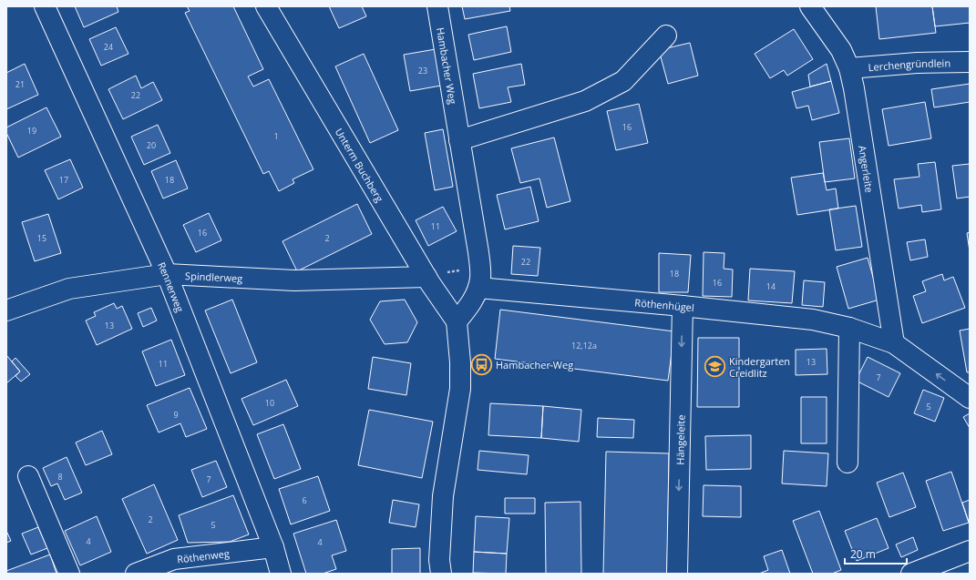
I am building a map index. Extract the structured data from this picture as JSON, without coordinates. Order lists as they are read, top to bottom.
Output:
{
  "streets": {
    "street": [
      "Lerchengründlein",
      "Hambacher Weg",
      "Unterm Buchberg",
      "Angerleite",
      "Spindlerweg",
      "Rennerweg",
      "Röthenhügel",
      "Hängeleite",
      "Röthenweg"
    ]
  },
  "crossings": [
    ["Lerchengründlein", "Angerleite"],
    ["Hambacher Weg", "Unterm Buchberg"],
    ["Hambacher Weg", "Röthenhügel"],
    ["Unterm Buchberg", "Spindlerweg"],
    ["Angerleite", "Röthenhügel"],
    ["Spindlerweg", "Rennerweg"],
    ["Rennerweg", "Röthenweg"],
    ["Röthenhügel", "Hängeleite"]
  ],
  "places": {
    "bus stop": ["Hambacher Weg"],
    "school or university": ["Kindergarten Creidlitz"]
  },
  "house_numbers": [
    "24",
    "23",
    "21",
    "22",
    "16",
    "19",
    "1",
    "20",
    "17",
    "18",
    "11",
    "16",
    "15",
    "2",
    "22",
    "18",
    "16",
    "14",
    "13",
    "12,12a",
    "13",
    "11",
    "7",
    "10",
    "5",
    "9",
    "8",
    "7",
    "6",
    "2",
    "5",
    "4",
    "4"
  ],
  "scale_bar": "20 m"
}
